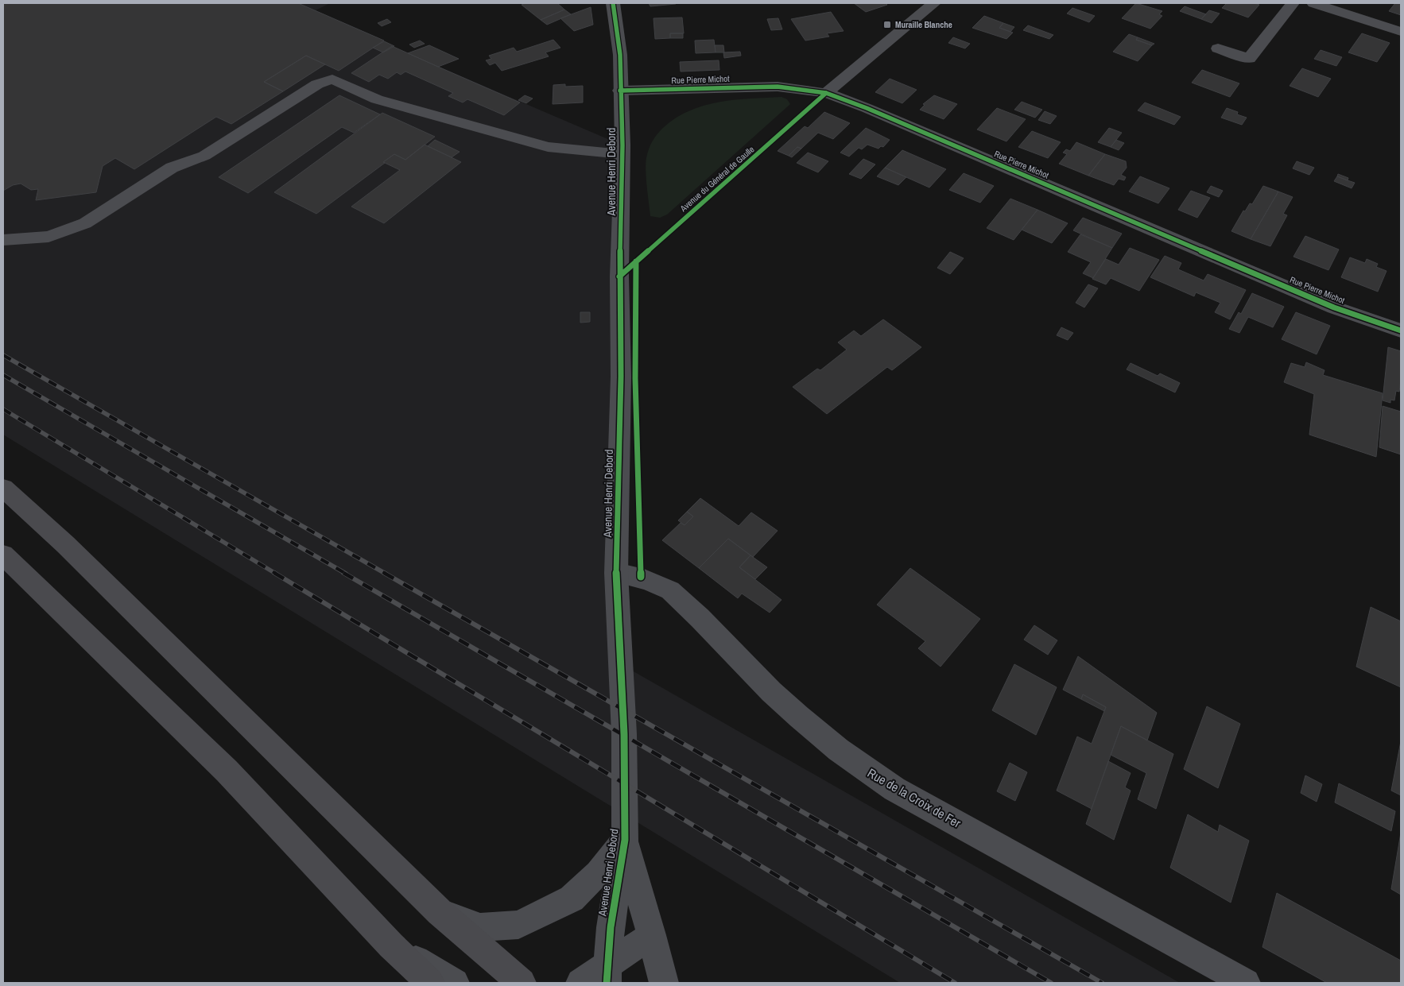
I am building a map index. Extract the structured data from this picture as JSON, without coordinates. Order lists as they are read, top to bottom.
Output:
{
  "streets": {
    "street": ["Rue Pierre Michot", "Avenue Henri Debord", "Rue de la Croix de Fer"],
    "cycle path": ["Avenue du Général de Gaulle"]
  },
  "crossings": [
    ["Rue Pierre Michot", "Avenue Henri Debord"],
    ["Avenue Henri Debord", "Rue de la Croix de Fer"]
  ],
  "places": {
    "transit": ["Muraille Blanche"]
  }
}
